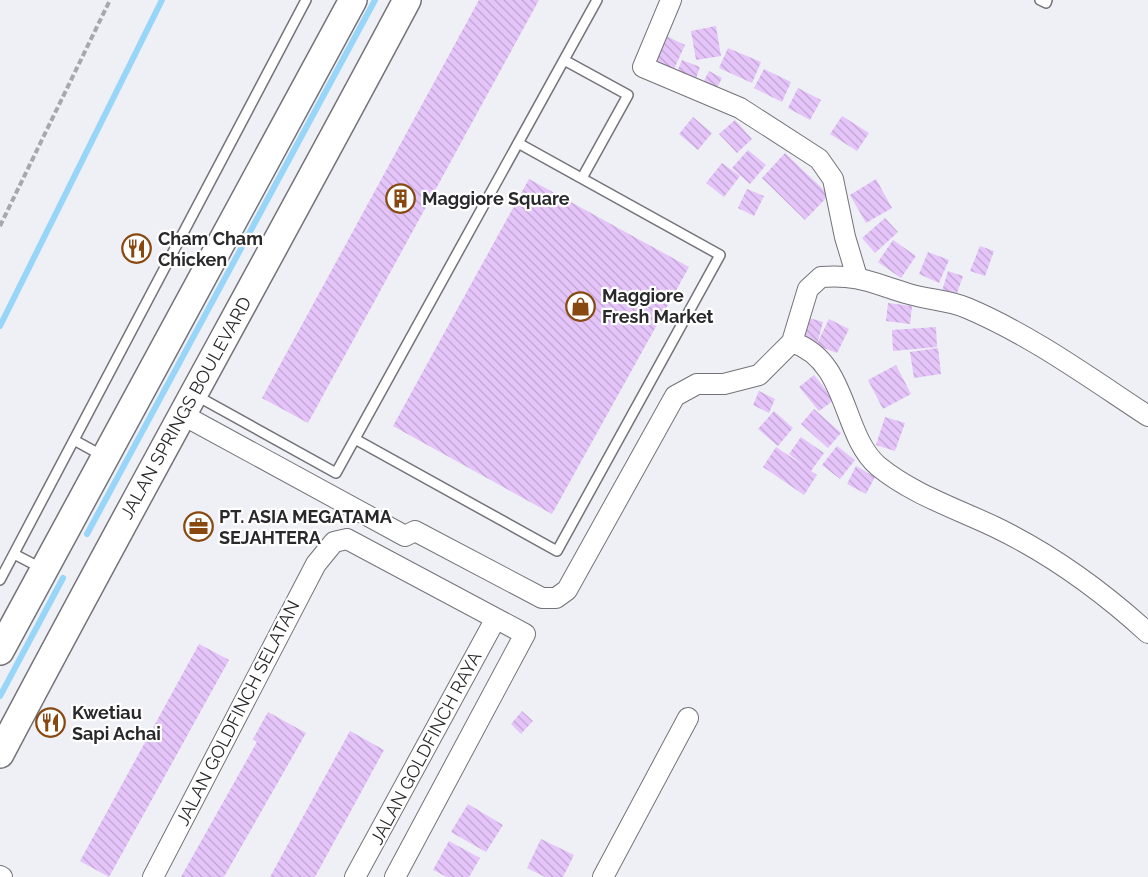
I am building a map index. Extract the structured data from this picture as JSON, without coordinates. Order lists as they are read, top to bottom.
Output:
{
  "streets": {
    "main road": ["JALAN SPRINGS BOULEVARD"],
    "street": ["JALAN GOLDFINCH SELATAN", "JALAN GOLDFINCH RAYA"]
  },
  "crossings": [
    ["JALAN GOLDFINCH SELATAN", "JALAN GOLDFINCH RAYA"]
  ],
  "places": {
    "building": ["Maggiore Square"],
    "restaurant": ["Cham Cham Chicken", "Kwetiau Sapi Achai"],
    "shop": ["Maggiore Fresh Market"],
    "office": ["PT. ASIA MEGATAMA SEJAHTERA"]
  }
}
